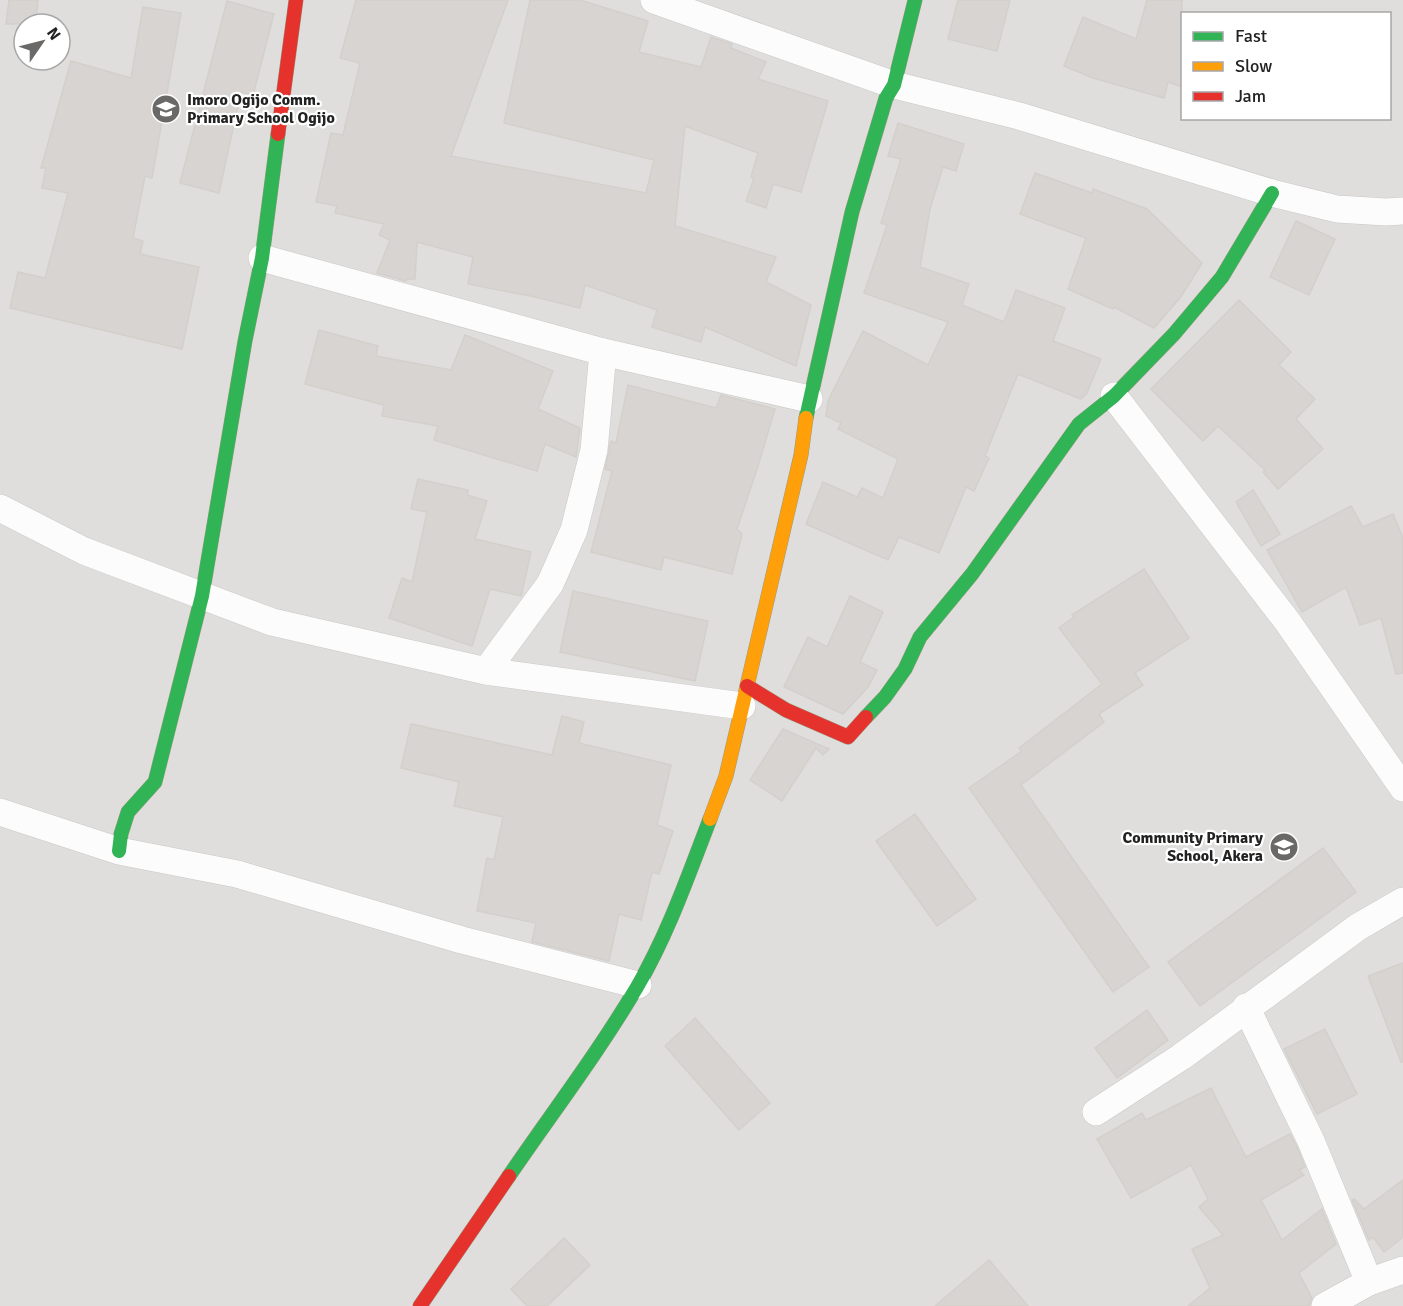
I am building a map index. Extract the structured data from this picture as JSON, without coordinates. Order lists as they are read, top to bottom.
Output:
{
  "places": {
    "school or university": ["Imoro Ogijo Comm. Primary School Ogijo", "Community Primary School, Akera"]
  },
  "legend": ["Fast", "Slow", "Jam"],
  "north": "top right"
}
